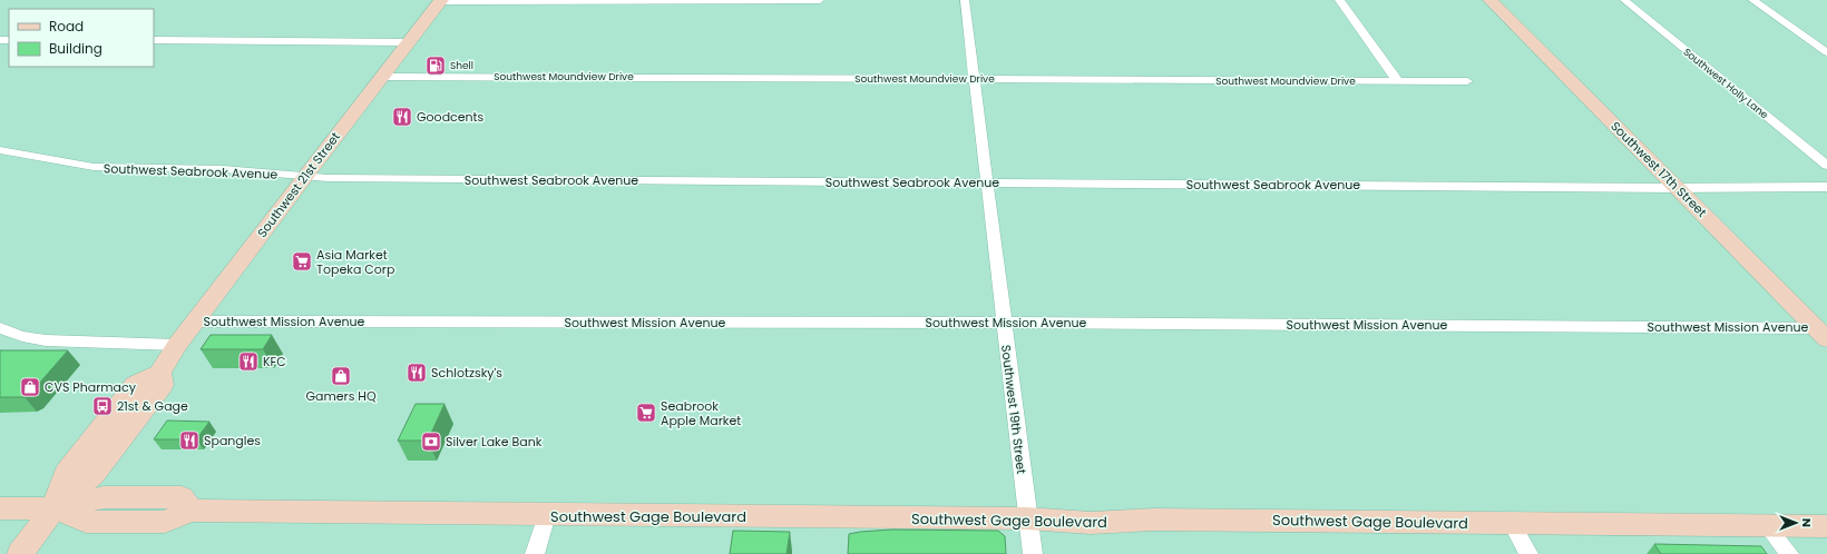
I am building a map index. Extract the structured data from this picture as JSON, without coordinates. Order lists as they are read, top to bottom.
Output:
{
  "streets": {
    "main road": ["Southwest 17th Street", "Southwest 21st Street", "Southwest Gage Boulevard"],
    "street": [
      "Southwest Moundview Drive",
      "Southwest Holly Lane",
      "Southwest Seabrook Avenue",
      "Southwest Mission Avenue",
      "Southwest 19th Street"
    ]
  },
  "crossings": [
    ["Southwest Moundview Drive", "Southwest 21st Street"],
    ["Southwest Moundview Drive", "Southwest 19th Street"],
    ["Southwest 17th Street", "Southwest Seabrook Avenue"],
    ["Southwest 17th Street", "Southwest Mission Avenue"],
    ["Southwest Seabrook Avenue", "Southwest 21st Street"],
    ["Southwest Seabrook Avenue", "Southwest 19th Street"],
    ["Southwest 21st Street", "Southwest Mission Avenue"],
    ["Southwest 21st Street", "Southwest Gage Boulevard"],
    ["Southwest Mission Avenue", "Southwest 19th Street"],
    ["Southwest 19th Street", "Southwest Gage Boulevard"]
  ],
  "places": {
    "fuel station": ["Shell"],
    "restaurant": [
      "Goodcents",
      "KFC",
      "Schlotzsky's",
      "Spangles"
    ],
    "supermarket": ["Asia Market Topeka Corp", "Seabrook Apple Market"],
    "shop": ["Gamers HQ", "CVS Pharmacy"],
    "bus stop": ["21st & Gage"],
    "bank": ["Silver Lake Bank"]
  },
  "legend": ["Road", "Building"],
  "north": "right"
}
